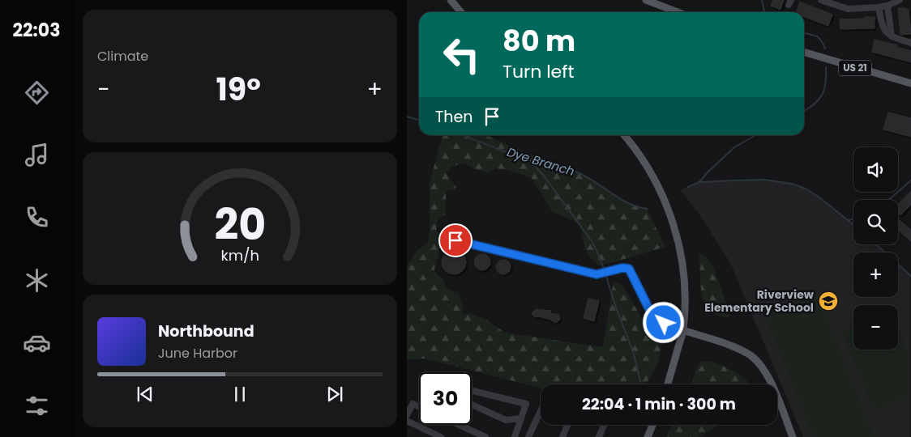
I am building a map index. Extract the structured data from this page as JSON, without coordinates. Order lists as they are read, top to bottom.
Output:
{
  "streets": {
    "main road": ["US 21"]
  },
  "water": ["Dye Branch"],
  "places": {
    "school or university": ["Riverview Elementary School"]
  },
  "page": {
    "tabs": "22:03",
    "tile": "Climate",
    "turn": ["80 m", "Turn left"],
    "heat": ["−", "19°", "+"],
    "then": "Then",
    "map_buttons": ["+", "−"],
    "song": ["Northbound", "June Harbor"],
    "limit": "30",
    "trip": "22:04 · 1 min · 300 m",
    "gauge": ["20", "km/h"]
  }
}
